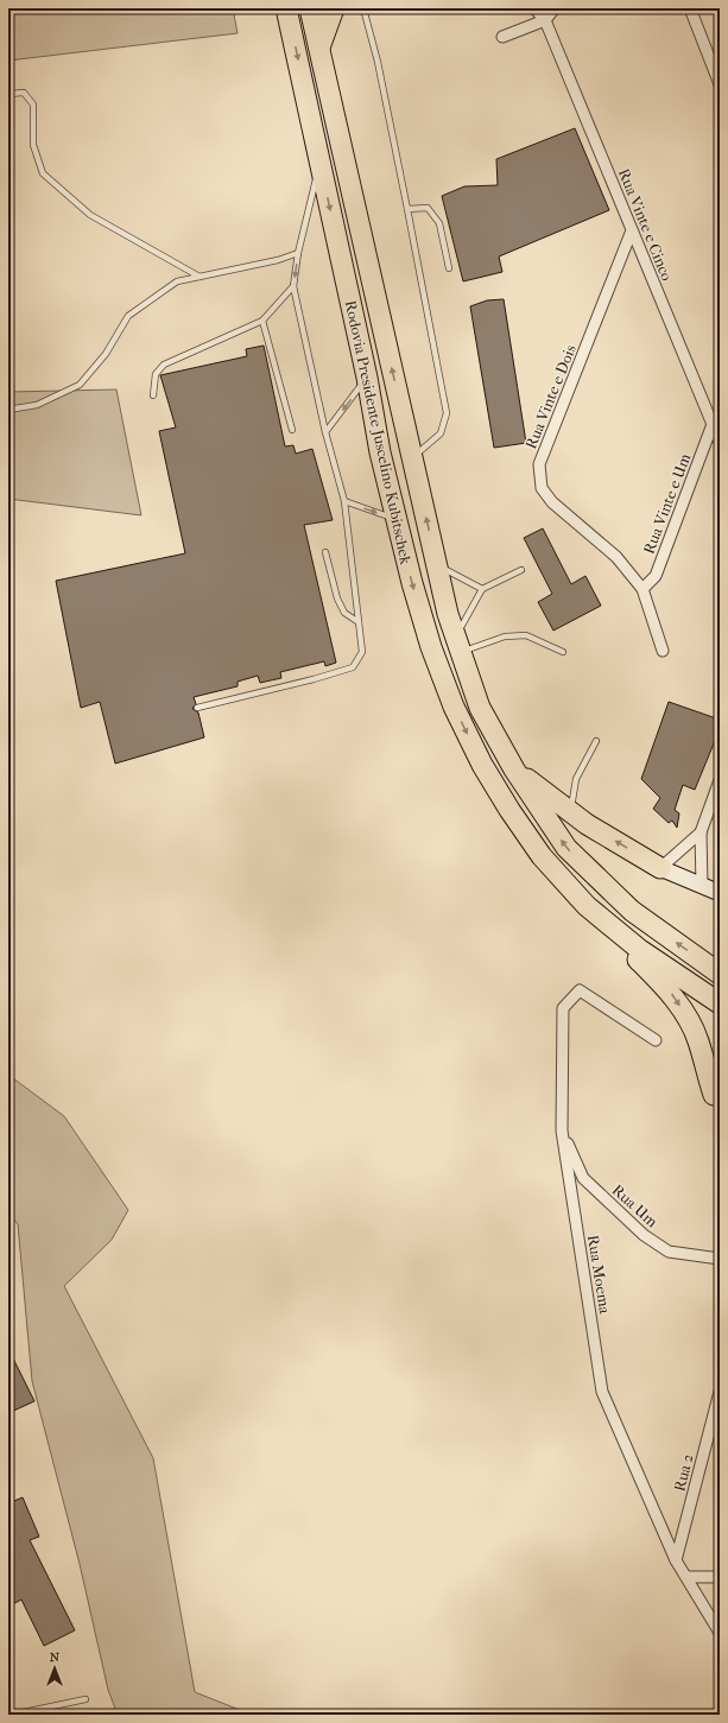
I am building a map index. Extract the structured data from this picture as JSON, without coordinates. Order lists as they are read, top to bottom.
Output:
{
  "streets": {
    "highway": ["Rodovia Presidente Juscelino Kubitschek"],
    "street": [
      "Rua Vinte e Cinco",
      "Rua Vinte e Dois",
      "Rua Vinte e Um",
      "Rua Um",
      "Rua Moema",
      "Rua 2"
    ]
  },
  "crossings": [
    ["Rua Vinte e Cinco", "Rua Vinte e Dois"],
    ["Rua Vinte e Cinco", "Rua Vinte e Um"],
    ["Rua Vinte e Dois", "Rua Vinte e Um"],
    ["Rua Um", "Rua Moema"],
    ["Rua Moema", "Rua 2"]
  ],
  "north": "top"
}
